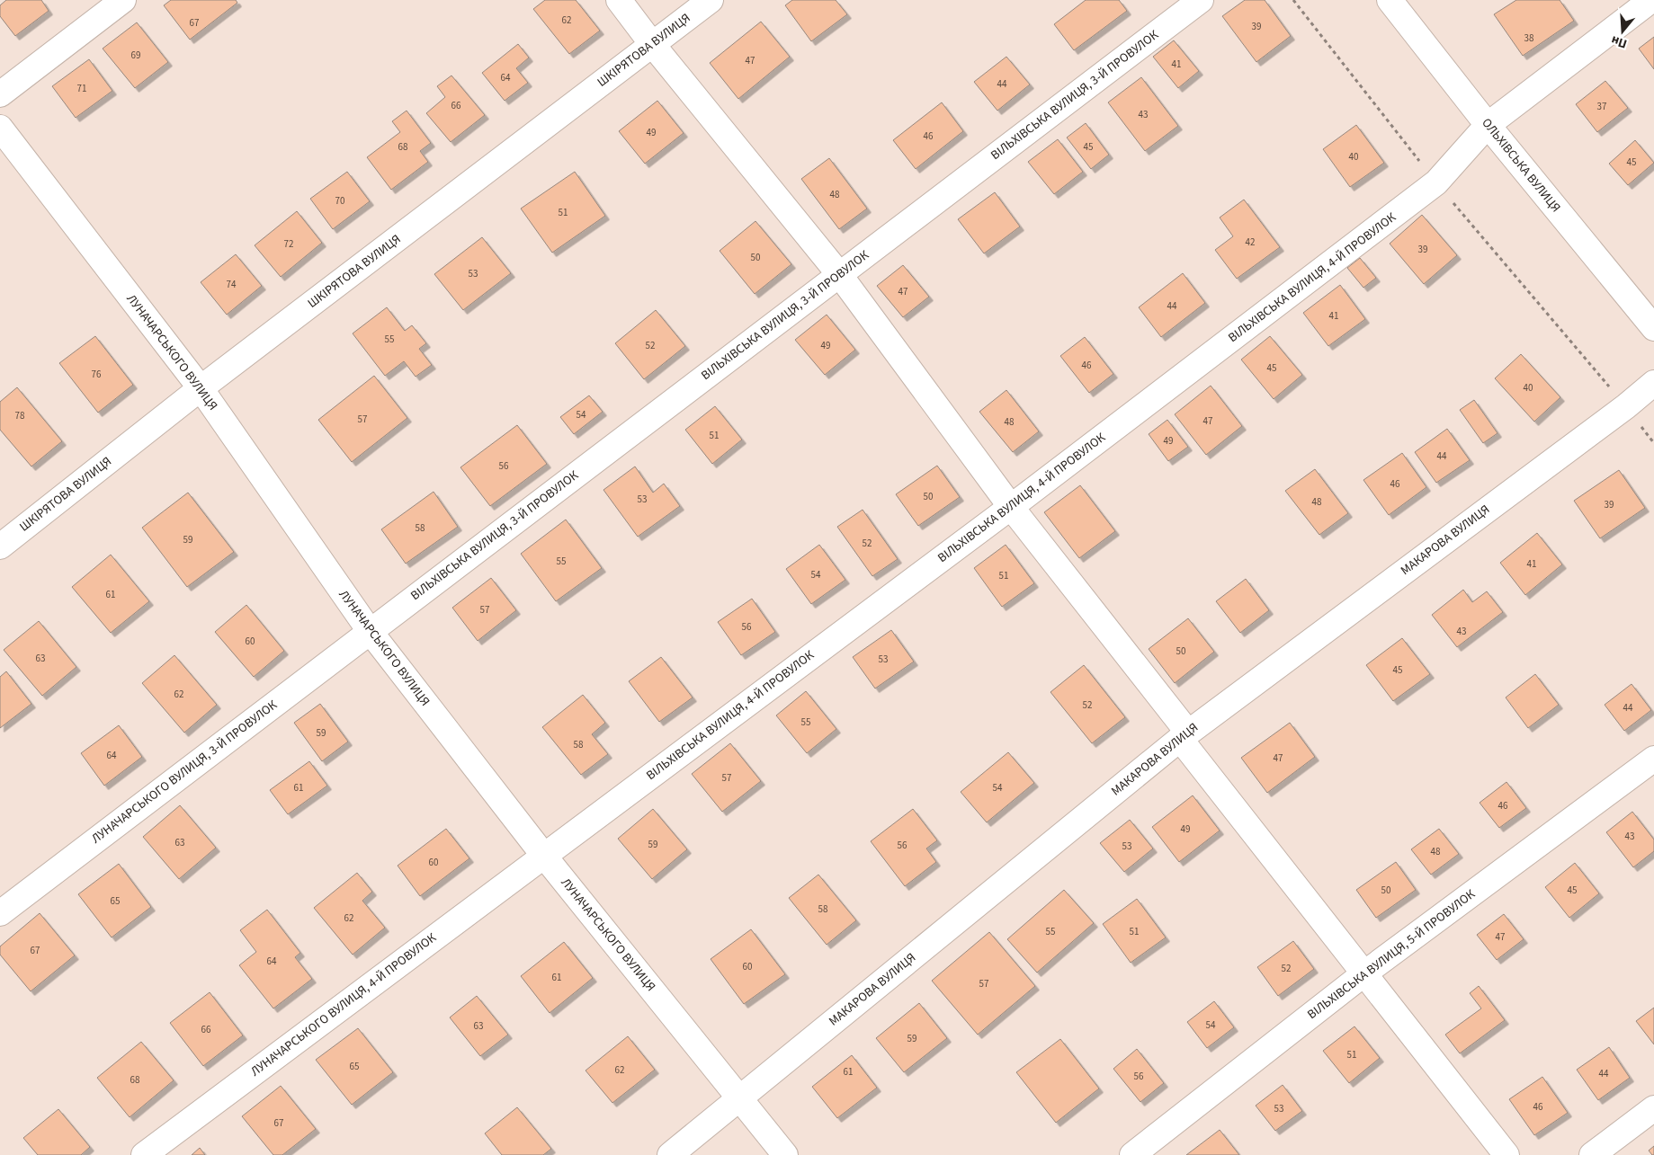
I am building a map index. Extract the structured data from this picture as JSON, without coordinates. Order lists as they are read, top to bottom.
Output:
{
  "streets": {
    "street": [
      "ШКІРЯТОВА ВУЛИЦЯ",
      "ВІЛЬХІВСЬКА ВУЛИЦЯ, 3-Й ПРОВУЛОК",
      "ОЛЬХІВСЬКА ВУЛИЦЯ",
      "ВІЛЬХІВСЬКА ВУЛИЦЯ, 4-Й ПРОВУЛОК",
      "ЛУНАЧАРСЬКОГО ВУЛИЦЯ",
      "МАКАРОВА ВУЛИЦЯ",
      "ЛУНАЧАРСЬКОГО ВУЛИЦЯ, 3-Й ПРОВУЛОК",
      "ВІЛЬХІВСЬКА ВУЛИЦЯ, 5-Й ПРОВУЛОК",
      "ЛУНАЧАРСЬКОГО ВУЛИЦЯ, 4-Й ПРОВУЛОК"
    ]
  },
  "crossings": [
    ["ШКІРЯТОВА ВУЛИЦЯ", "ЛУНАЧАРСЬКОГО ВУЛИЦЯ"],
    ["ВІЛЬХІВСЬКА ВУЛИЦЯ, 3-Й ПРОВУЛОК", "ЛУНАЧАРСЬКОГО ВУЛИЦЯ"],
    ["ВІЛЬХІВСЬКА ВУЛИЦЯ, 3-Й ПРОВУЛОК", "ЛУНАЧАРСЬКОГО ВУЛИЦЯ, 3-Й ПРОВУЛОК"],
    ["ОЛЬХІВСЬКА ВУЛИЦЯ", "ВІЛЬХІВСЬКА ВУЛИЦЯ, 4-Й ПРОВУЛОК"],
    ["ВІЛЬХІВСЬКА ВУЛИЦЯ, 4-Й ПРОВУЛОК", "ЛУНАЧАРСЬКОГО ВУЛИЦЯ"],
    ["ВІЛЬХІВСЬКА ВУЛИЦЯ, 4-Й ПРОВУЛОК", "ЛУНАЧАРСЬКОГО ВУЛИЦЯ, 4-Й ПРОВУЛОК"],
    ["ЛУНАЧАРСЬКОГО ВУЛИЦЯ", "МАКАРОВА ВУЛИЦЯ"],
    ["ЛУНАЧАРСЬКОГО ВУЛИЦЯ", "ЛУНАЧАРСЬКОГО ВУЛИЦЯ, 3-Й ПРОВУЛОК"],
    ["ЛУНАЧАРСЬКОГО ВУЛИЦЯ", "ЛУНАЧАРСЬКОГО ВУЛИЦЯ, 4-Й ПРОВУЛОК"]
  ],
  "house_numbers": [
    "62",
    "67",
    "39",
    "38",
    "69",
    "47",
    "41",
    "64",
    "44",
    "71",
    "66",
    "37",
    "43",
    "49",
    "46",
    "68",
    "45",
    "40",
    "45",
    "48",
    "70",
    "51",
    "42",
    "72",
    "39",
    "50",
    "53",
    "74",
    "47",
    "44",
    "41",
    "55",
    "52",
    "49",
    "46",
    "45",
    "76",
    "40",
    "54",
    "78",
    "57",
    "47",
    "48",
    "51",
    "49",
    "44",
    "56",
    "46",
    "50",
    "53",
    "48",
    "39",
    "58",
    "59",
    "52",
    "55",
    "41",
    "54",
    "51",
    "61",
    "57",
    "56",
    "43",
    "60",
    "50",
    "63",
    "53",
    "45",
    "62",
    "52",
    "44",
    "55",
    "59",
    "58",
    "64",
    "47",
    "57",
    "61",
    "54",
    "46",
    "49",
    "43",
    "63",
    "59",
    "56",
    "53",
    "48",
    "60",
    "50",
    "45",
    "65",
    "58",
    "62",
    "55",
    "51",
    "47",
    "67",
    "64",
    "60",
    "52",
    "61",
    "57",
    "54",
    "63",
    "66",
    "59",
    "51",
    "65",
    "62",
    "61",
    "44",
    "56",
    "68",
    "46",
    "53",
    "67"
  ],
  "north": "bottom"
}
